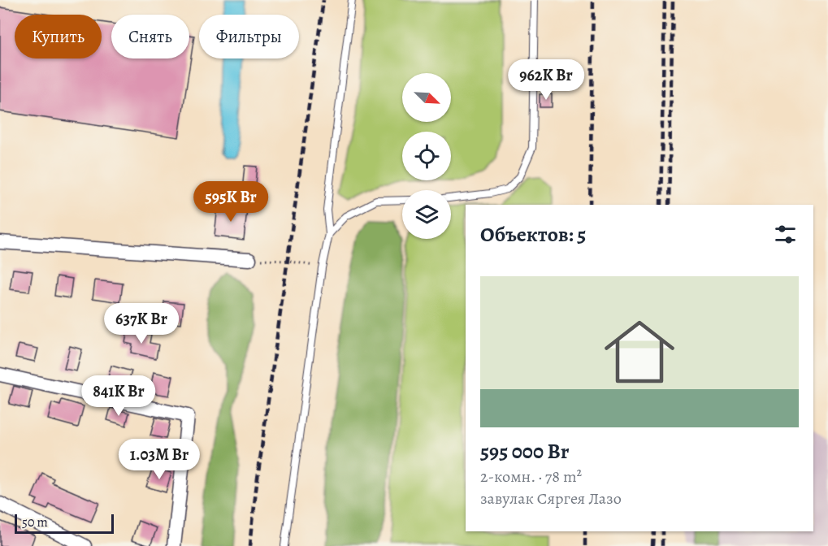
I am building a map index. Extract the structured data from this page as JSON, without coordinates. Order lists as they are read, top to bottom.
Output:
{
  "scale_bar": "50 m",
  "north": "bottom right",
  "page": {
    "chip": ["Купить", "Снять", "Фильтры"],
    "price": [
      "962K Br",
      "595K Br",
      "637K Br",
      "841K Br",
      "1.03M Br"
    ],
    "heading": "Объектов: 5",
    "list": [
      {
        "name": "595 000 Br",
        "note": "2-комн. · 78 m² · завулак Сяргея Лазо"
      }
    ],
    "scale": "50 m"
  }
}
